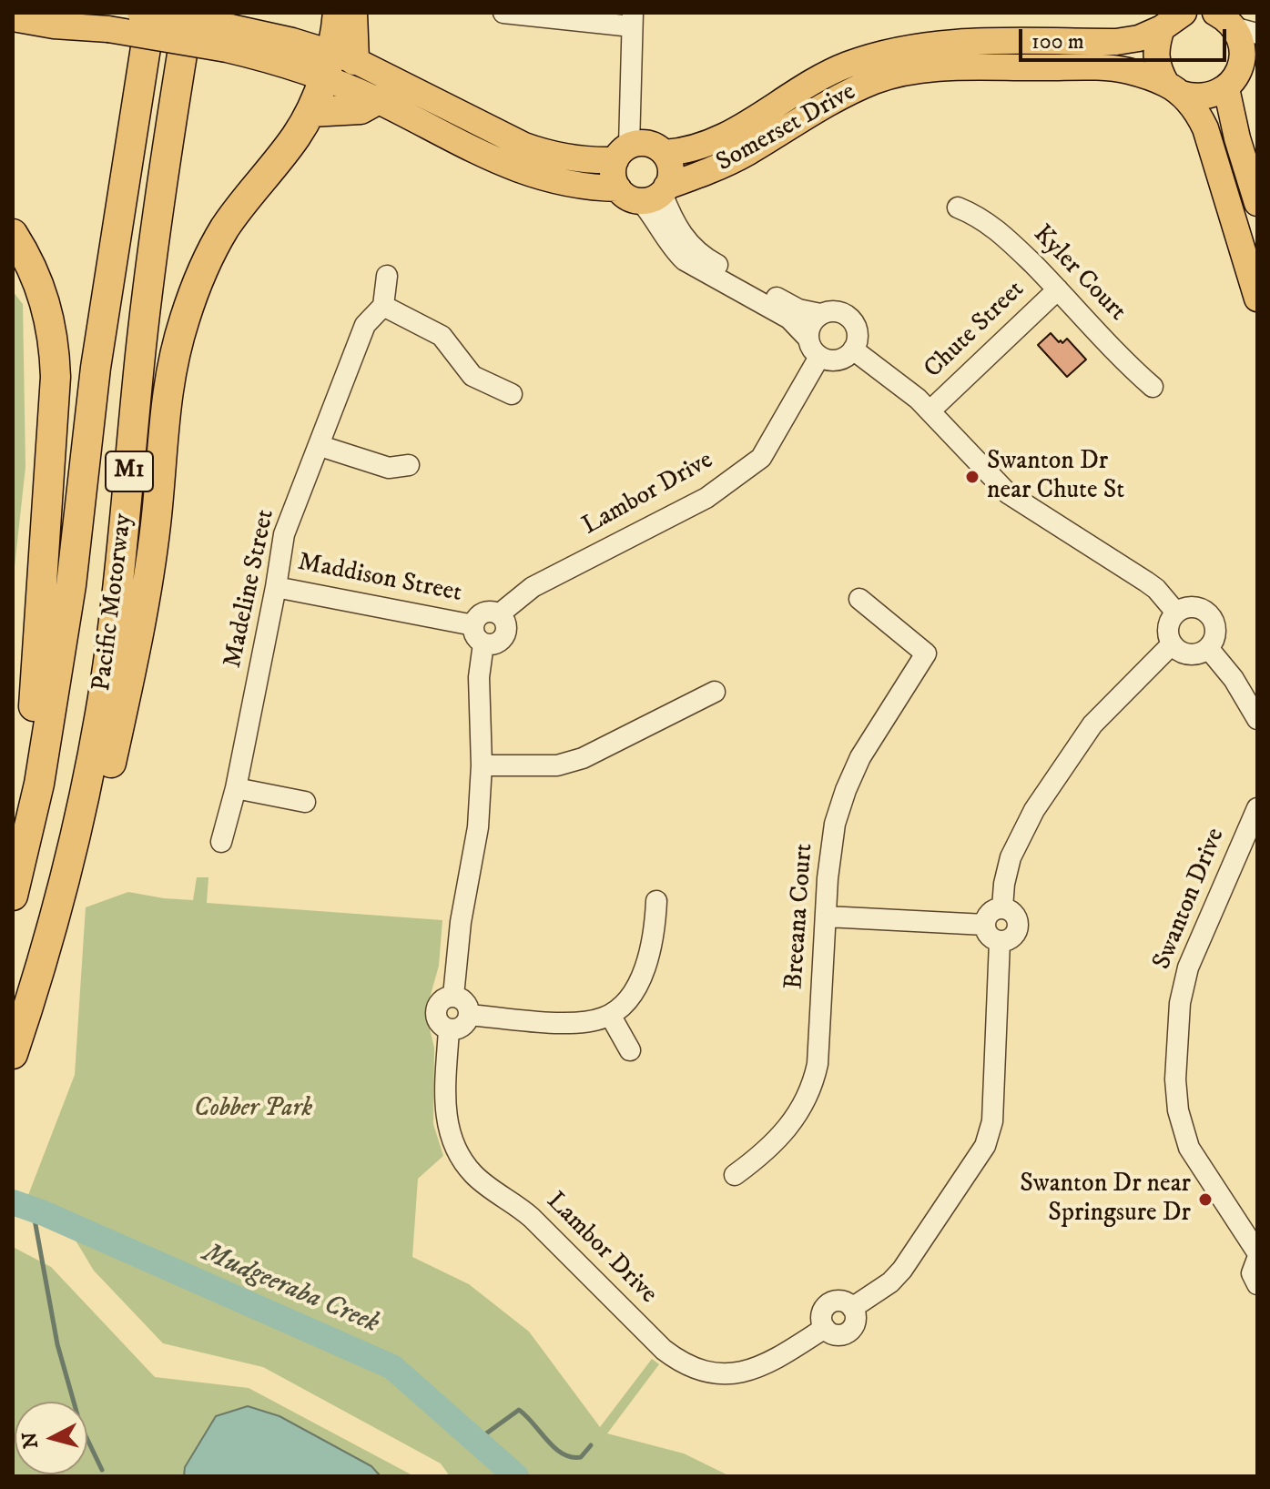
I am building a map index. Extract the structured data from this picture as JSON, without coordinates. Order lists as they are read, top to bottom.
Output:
{
  "streets": {
    "highway": ["M1", "Pacific Motorway"],
    "main road": ["Somerset Drive"],
    "street": [
      "Kyler Court",
      "Chute Street",
      "Lambor Drive",
      "Maddison Street",
      "Madeline Street",
      "Swanton Drive",
      "Breeana Court"
    ]
  },
  "crossings": [
    ["Kyler Court", "Chute Street"],
    ["Lambor Drive", "Maddison Street"],
    ["Maddison Street", "Madeline Street"]
  ],
  "water": ["Mudgeeraba Creek"],
  "parks": ["Cobber Park"],
  "places": ["Swanton Dr near Chute St", "Swanton Dr near Springsure Dr"],
  "scale_bar": "100 m",
  "north": "left"
}
